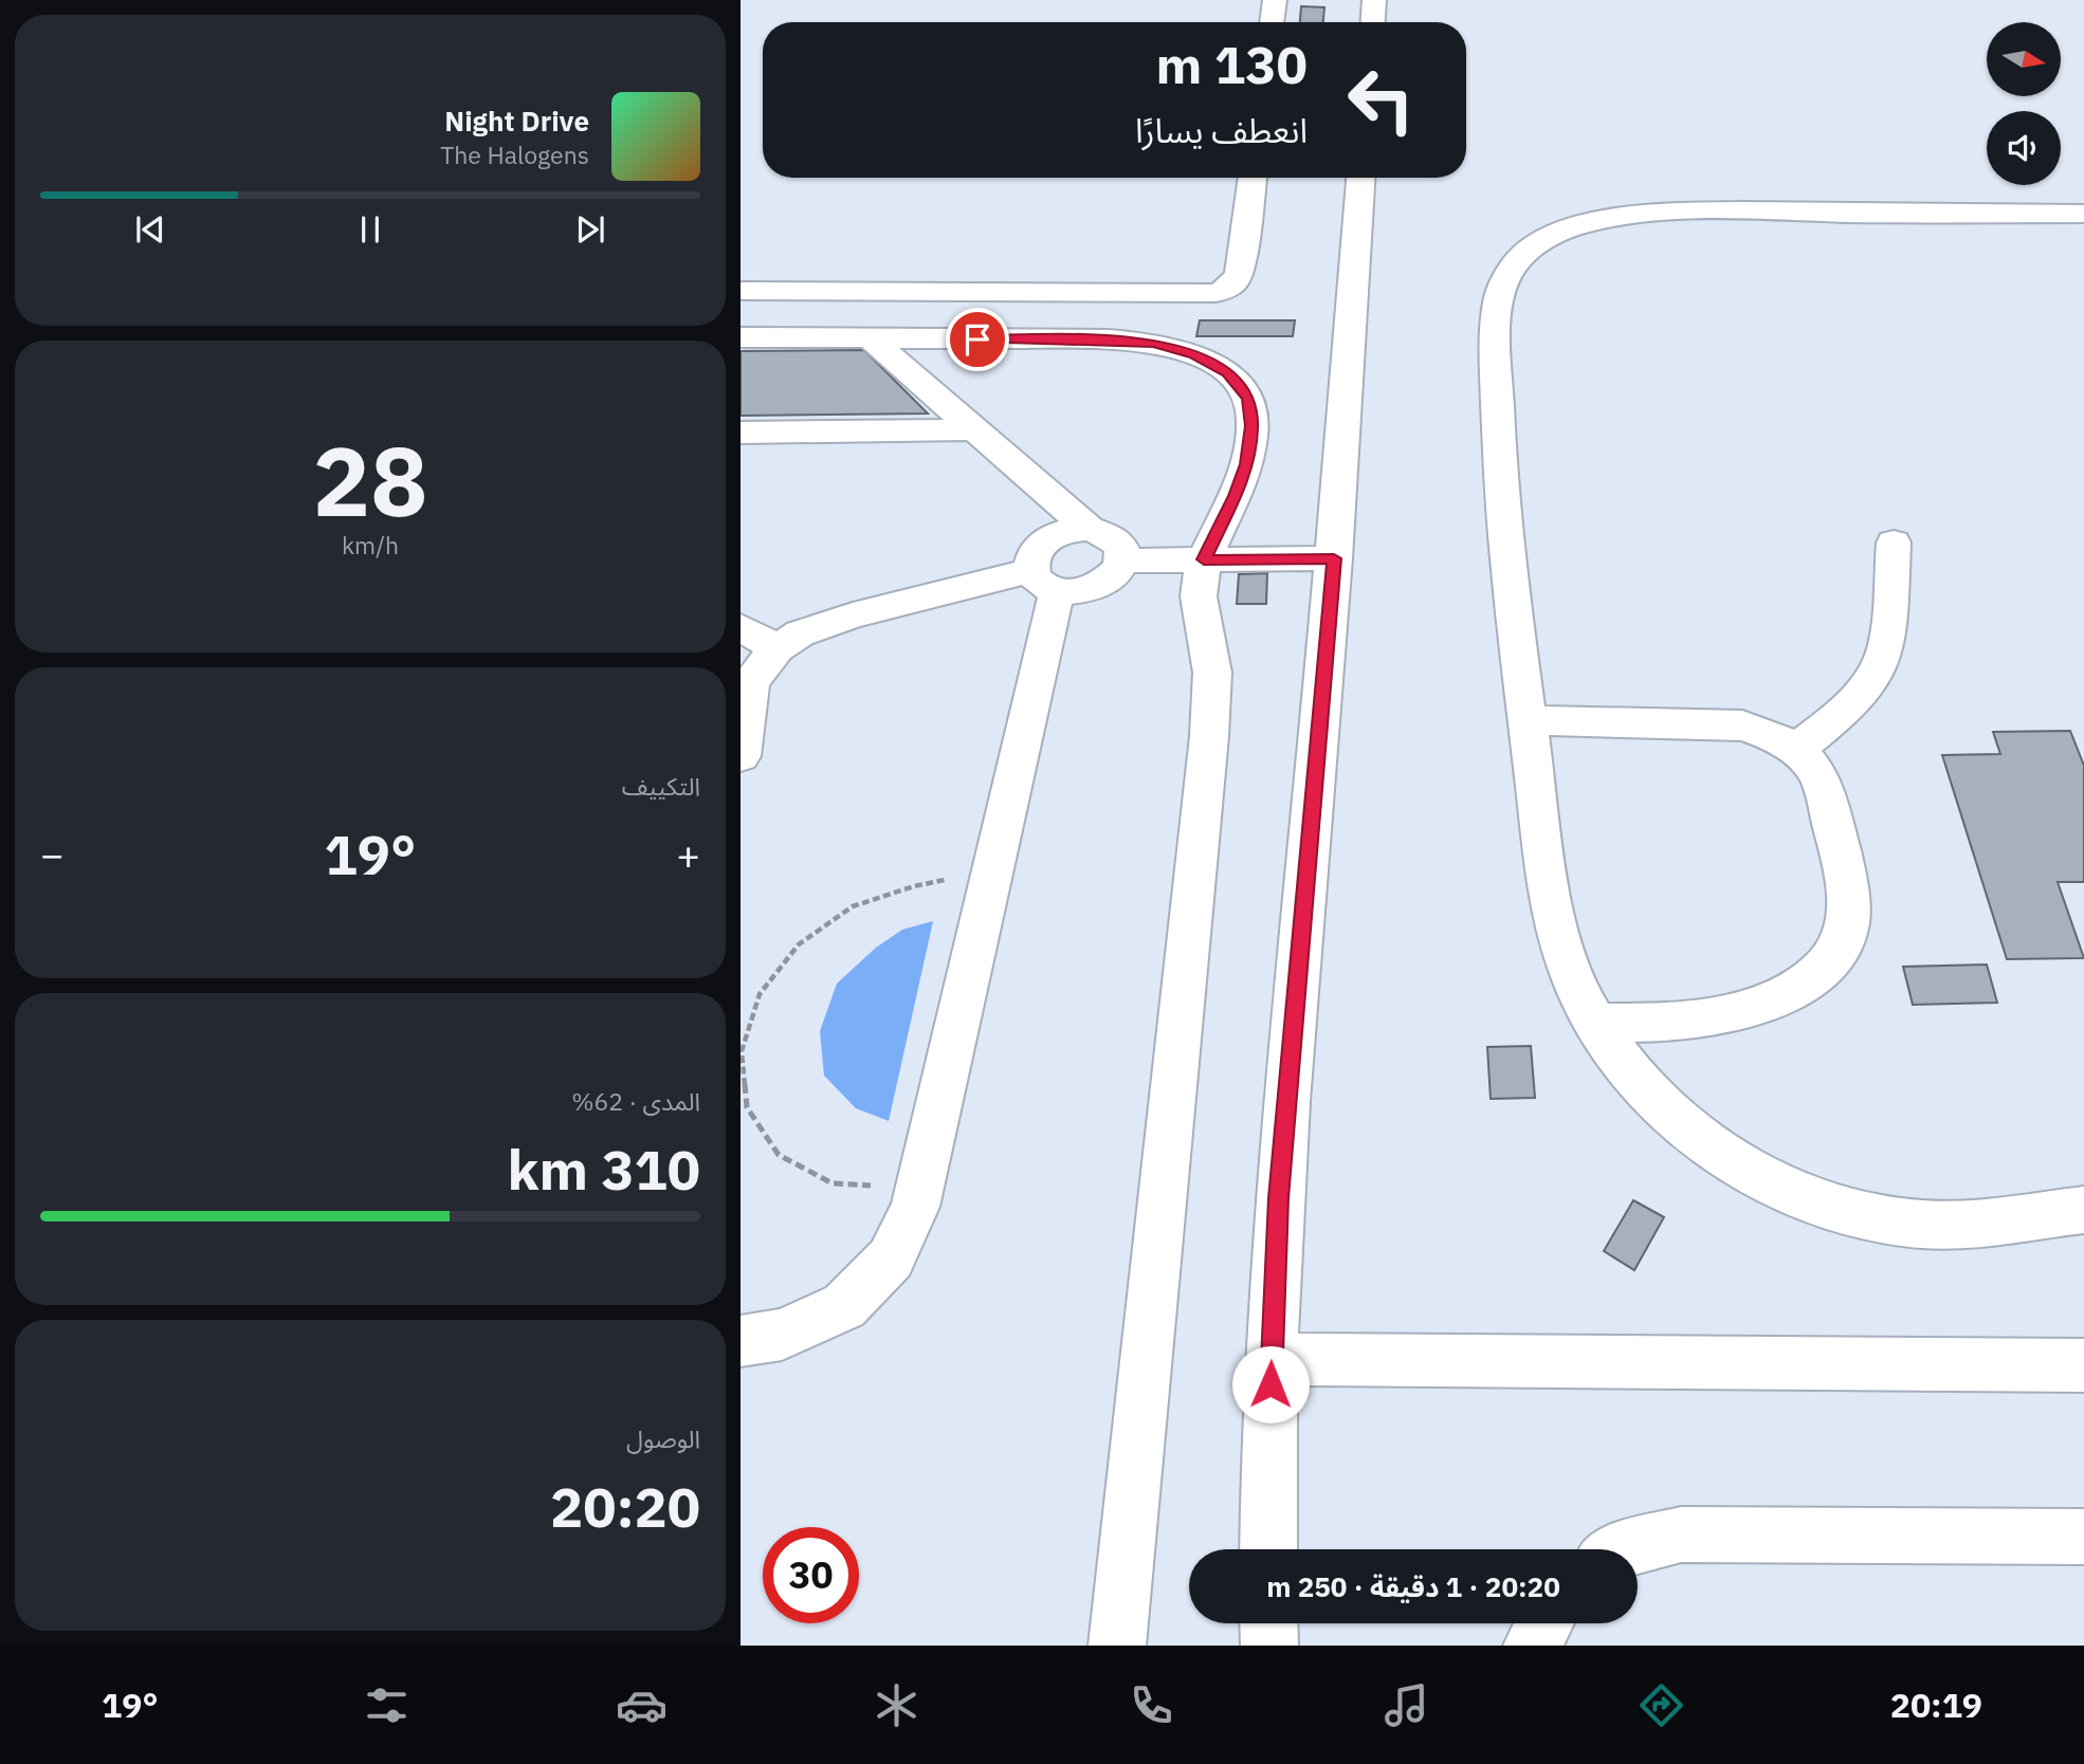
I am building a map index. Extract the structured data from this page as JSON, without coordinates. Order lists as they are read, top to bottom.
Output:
{
  "north": "right",
  "page": {
    "turn": ["130 m", "انعطف يسارًا"],
    "song": ["Night Drive", "The Halogens"],
    "tile": [
      ["28", "km/h"],
      "التكييف",
      ["المدى · 62%", "310 km"],
      ["الوصول", "20:20"]
    ],
    "heat": ["−", "19°", "+"],
    "limit": "30",
    "trip": "20:20 · 1 دقيقة · 250 m",
    "tabs": ["20:19", "19°"]
  }
}
